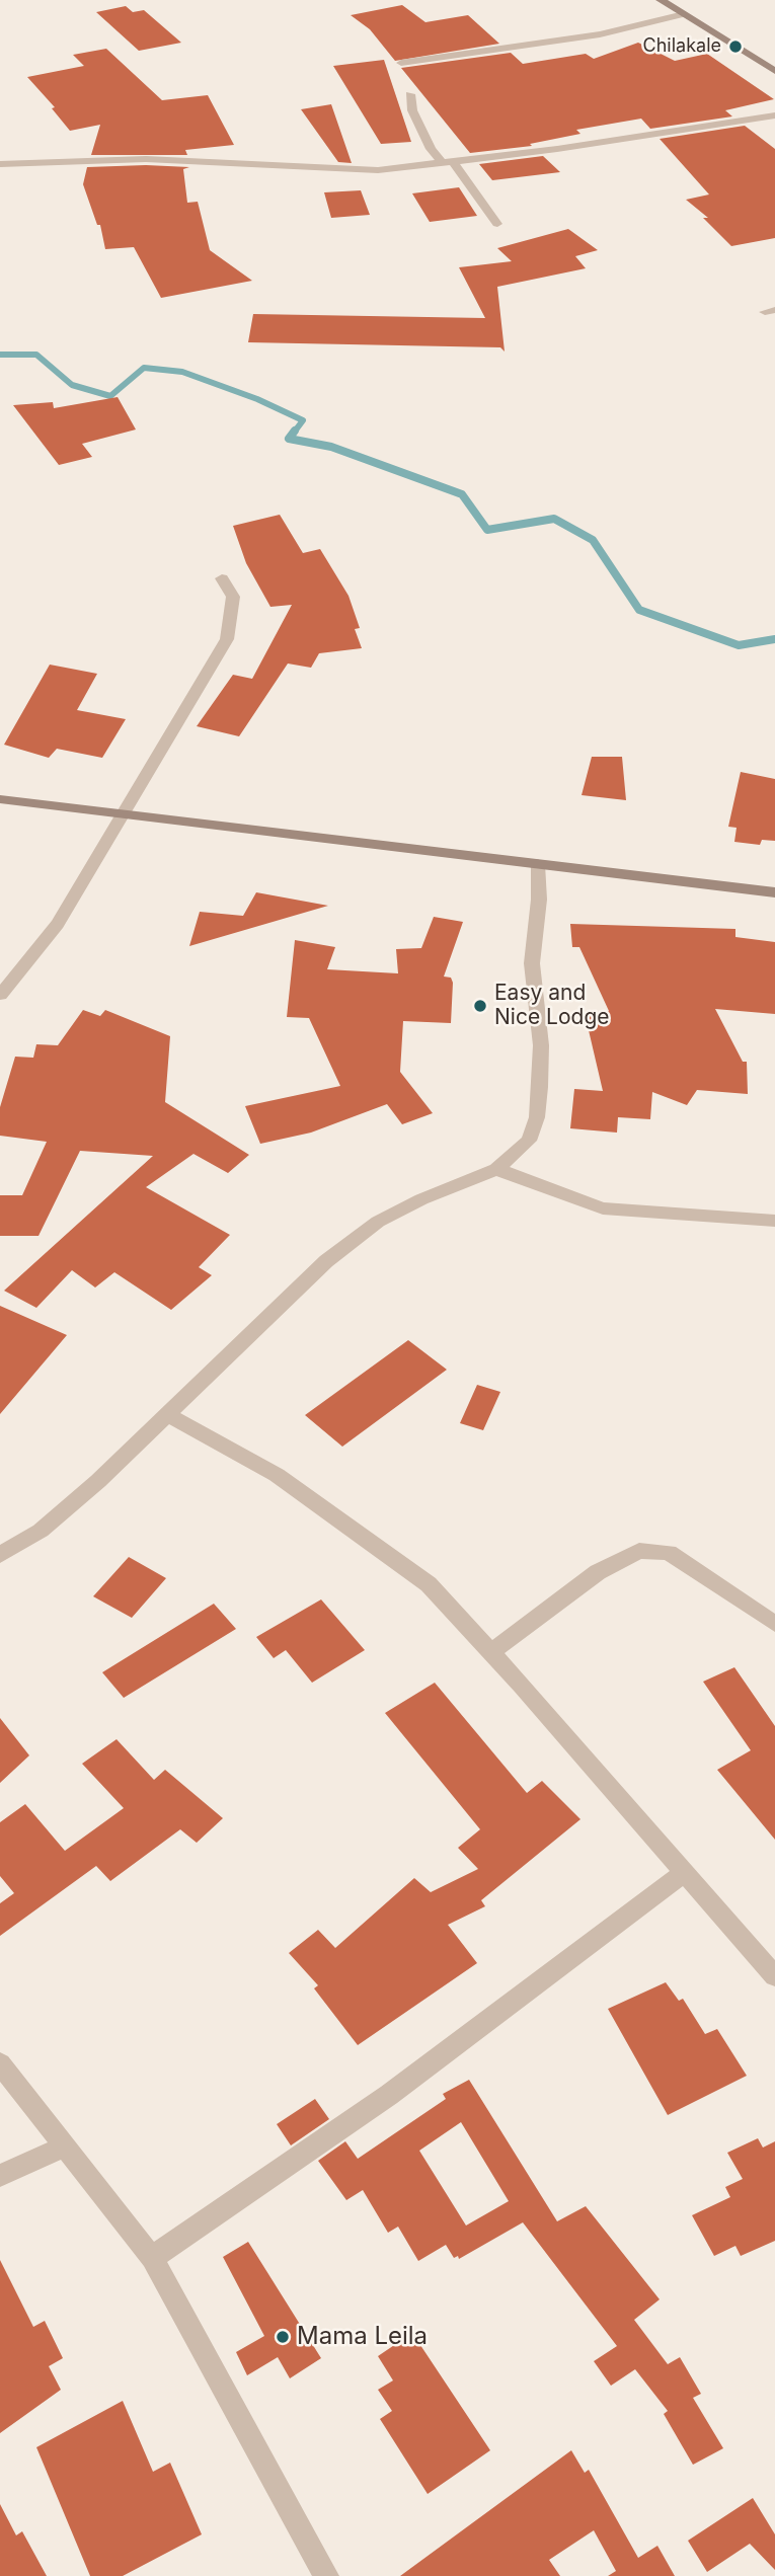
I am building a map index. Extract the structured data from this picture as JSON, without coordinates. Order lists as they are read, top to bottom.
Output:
{
  "places": ["Chilakale", "Easy and Nice Lodge", "Mama Leila"]
}
